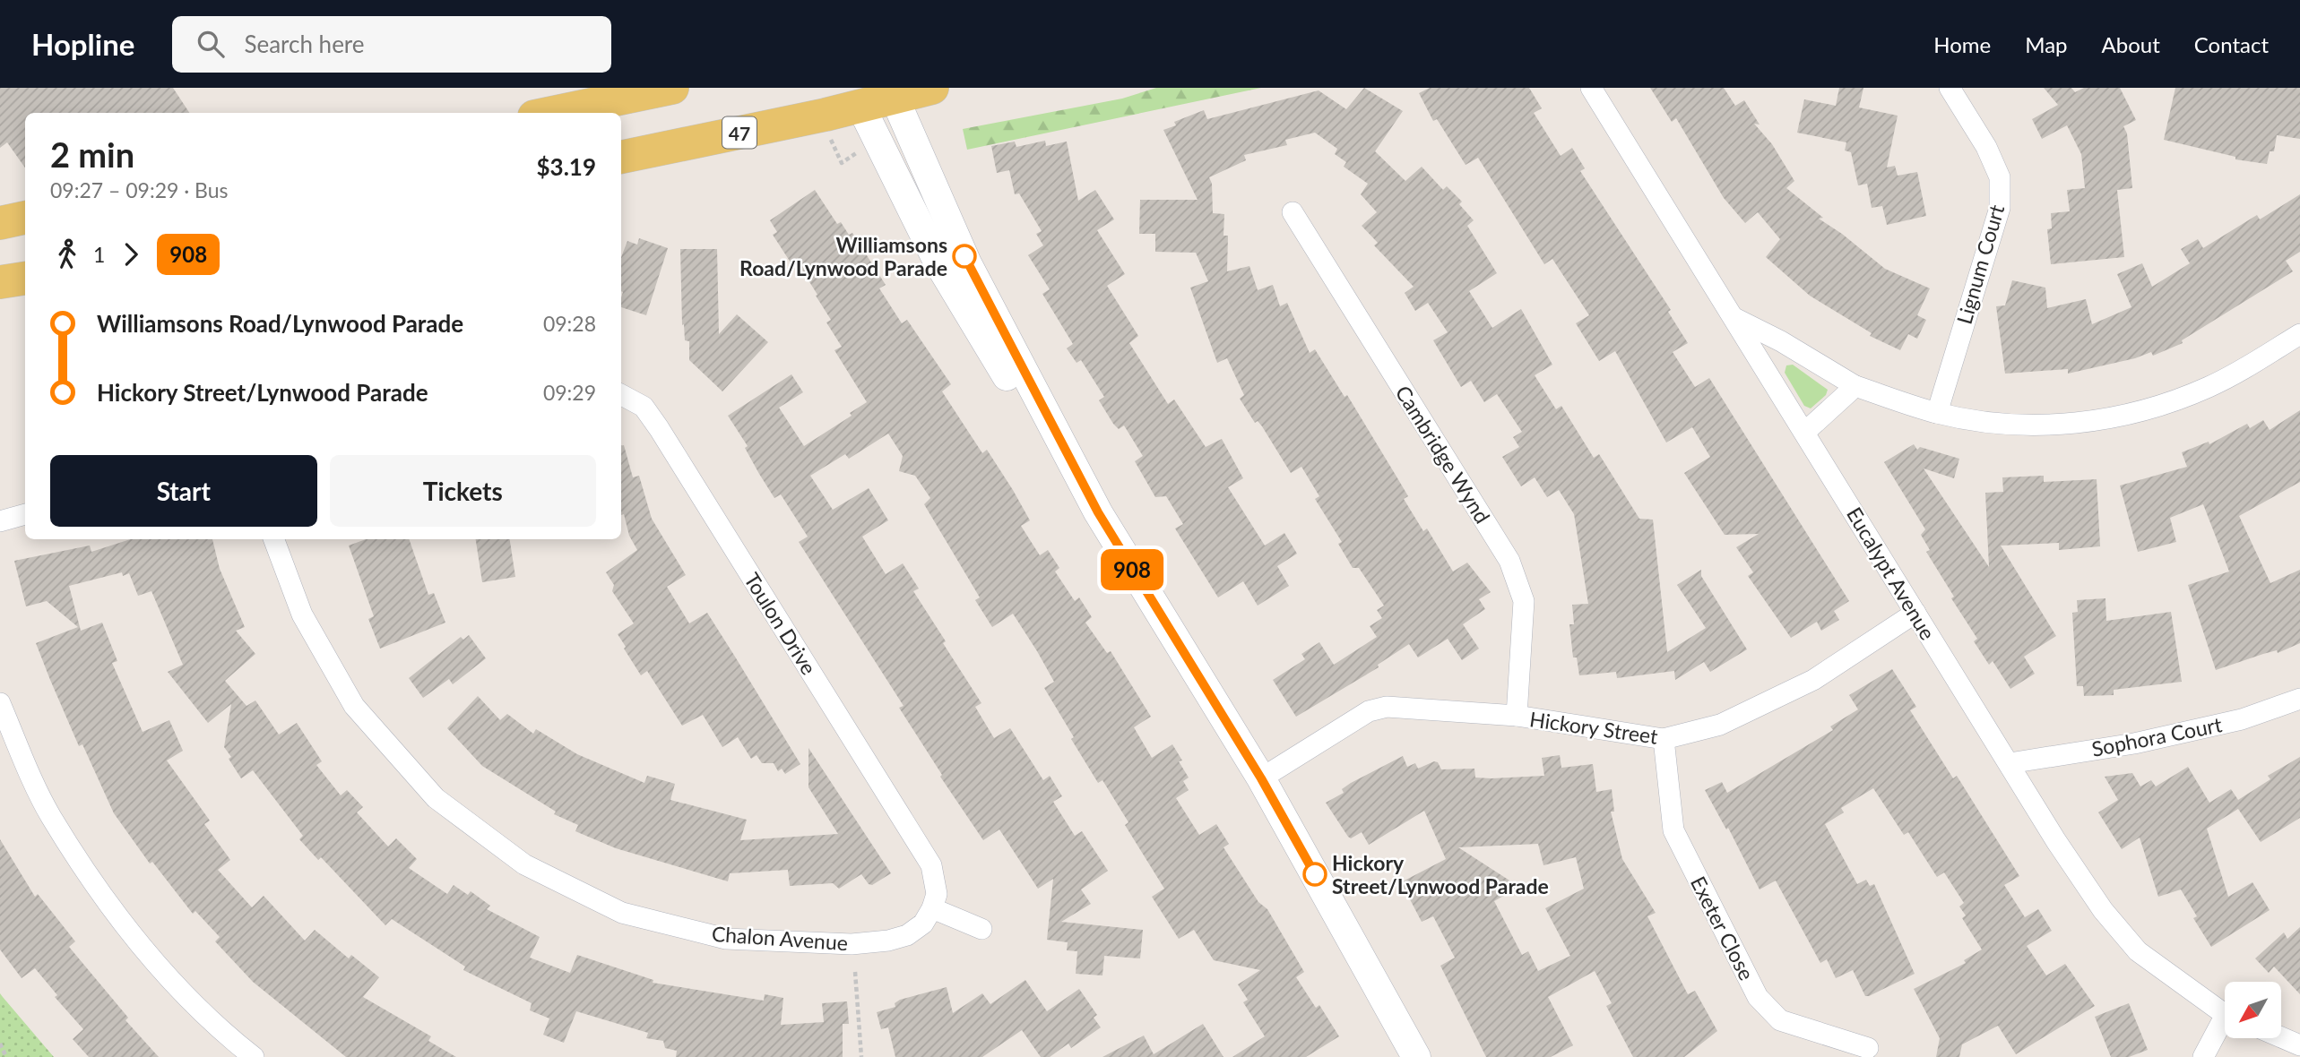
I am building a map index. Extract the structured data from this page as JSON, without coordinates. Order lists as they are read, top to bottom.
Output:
{
  "streets": {
    "main road": ["47"],
    "street": [
      "Lignum Court",
      "Cambridge Wynd",
      "Eucalypt Avenue",
      "Toulon Drive",
      "Hickory Street",
      "Sophora Court",
      "Exeter Close",
      "Chalon Avenue"
    ]
  },
  "crossings": [
    ["Cambridge Wynd", "Hickory Street"],
    ["Eucalypt Avenue", "Hickory Street"],
    ["Eucalypt Avenue", "Sophora Court"],
    ["Toulon Drive", "Chalon Avenue"],
    ["Hickory Street", "Exeter Close"]
  ],
  "places": ["Williamsons Road/Lynwood Parade", "Hickory Street/Lynwood Parade"],
  "lines": ["bus line 908"],
  "north": "bottom left",
  "page": {
    "header": "Hopline",
    "search": "Search here",
    "nav": [
      "Home",
      "Map",
      "About",
      "Contact"
    ],
    "on_map": "908",
    "heading": ["2 min", "09:27 – 09:29 · Bus", "$3.19"],
    "legs": ["1", "908"],
    "list": [
      {
        "name": "Williamsons Road/Lynwood Parade",
        "value": "09:28"
      },
      {
        "name": "Hickory Street/Lynwood Parade",
        "value": "09:29"
      }
    ],
    "buttons": ["Start", "Tickets"]
  }
}
